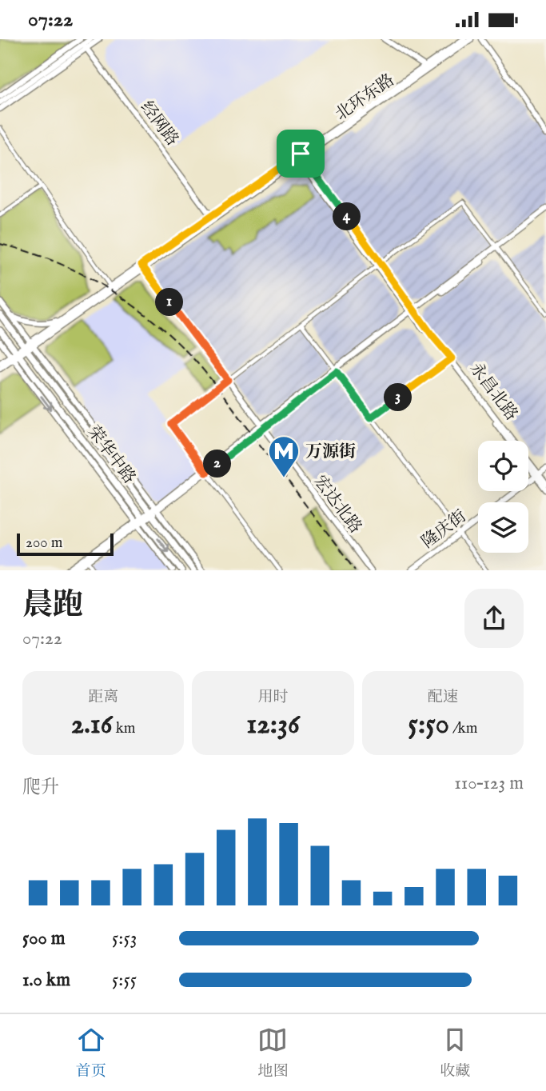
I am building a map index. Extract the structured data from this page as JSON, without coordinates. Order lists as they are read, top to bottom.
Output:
{
  "streets": {
    "main road": ["荣华中路"],
    "street": [
      "北环东路",
      "经网路",
      "永昌北路",
      "宏达北路",
      "隆庆街"
    ]
  },
  "crossings": [
    ["北环东路", "经网路"],
    ["北环东路", "永昌北路"],
    ["北环东路", "荣华中路"],
    ["北环东路", "宏达北路"],
    ["永昌北路", "隆庆街"]
  ],
  "places": {
    "metro station": ["万源街"]
  },
  "scale_bar": "200 m",
  "page": {
    "status": "07:22",
    "pins": [
      "4",
      "1",
      "3",
      "2"
    ],
    "scale": "200 m",
    "heading": ["晨跑", "07:22"],
    "stats": [
      ["距离", "2.16 km"],
      ["用时", "12:36"],
      ["配速", "5:50 /km"]
    ],
    "chart": ["爬升", "110–123 m"],
    "list": [
      {
        "name": "500 m",
        "note": "5:53"
      },
      {
        "name": "1.0 km",
        "note": "5:55"
      }
    ],
    "tabs": ["首页", "地图", "收藏"]
  }
}
